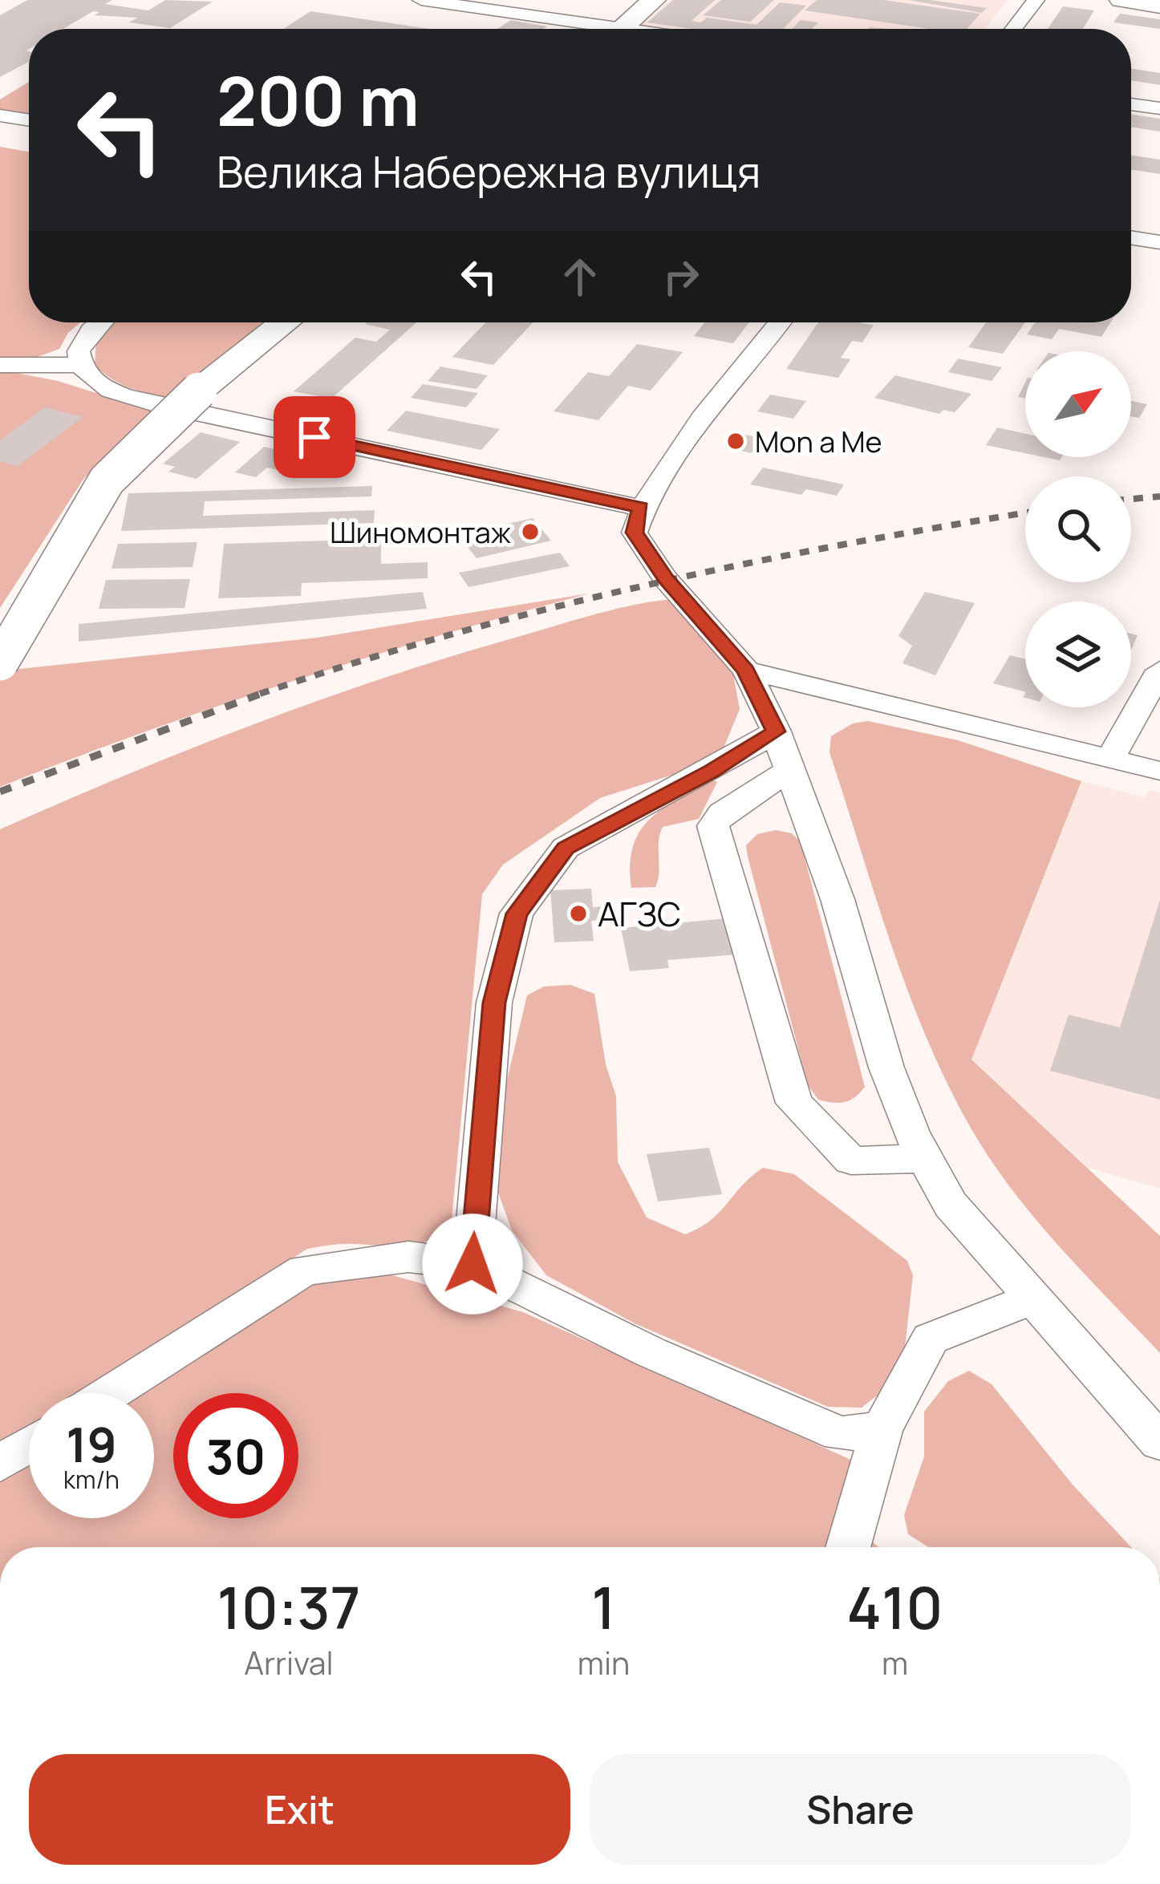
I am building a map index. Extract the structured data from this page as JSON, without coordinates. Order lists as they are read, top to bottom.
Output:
{
  "places": ["Mon a Me", "Шиномонтаж", "АГЗС"],
  "north": "top right",
  "page": {
    "turn": ["200 m", "Велика Набережна вулиця"],
    "speed": "19 km/h",
    "limit": "30",
    "eta": [
      "10:37",
      "Arrival",
      "1",
      "min",
      "410",
      "m"
    ],
    "buttons": ["Exit", "Share"]
  }
}
